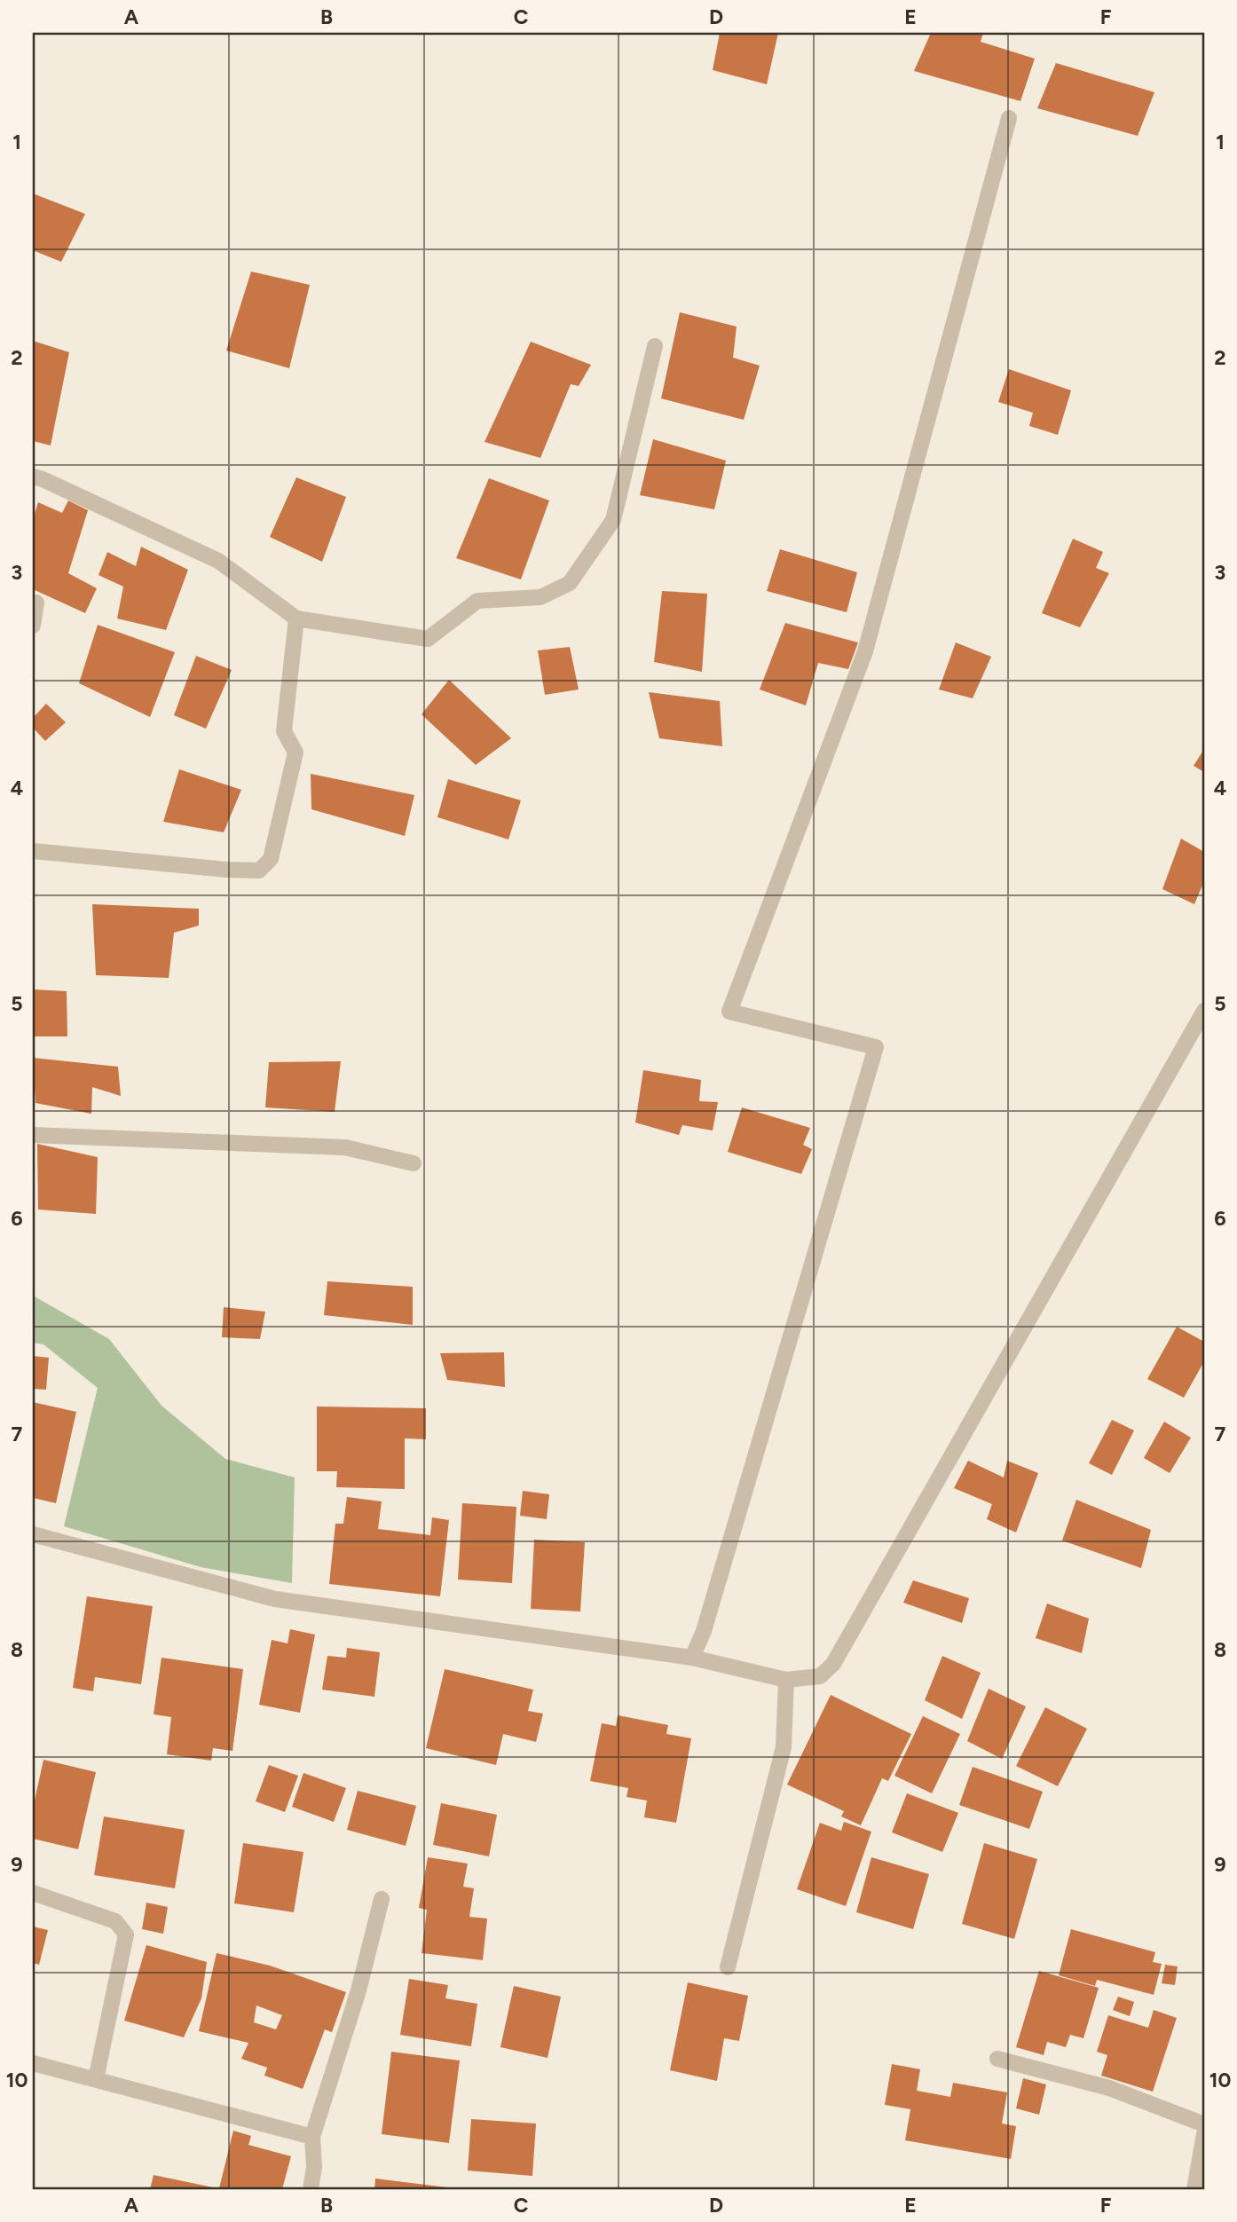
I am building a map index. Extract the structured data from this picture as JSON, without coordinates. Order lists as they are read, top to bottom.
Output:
{
  "grid": {
    "columns": [
      "A",
      "B",
      "C",
      "D",
      "E",
      "F"
    ],
    "rows": [
      "1",
      "2",
      "3",
      "4",
      "5",
      "6",
      "7",
      "8",
      "9",
      "10"
    ]
  }
}
